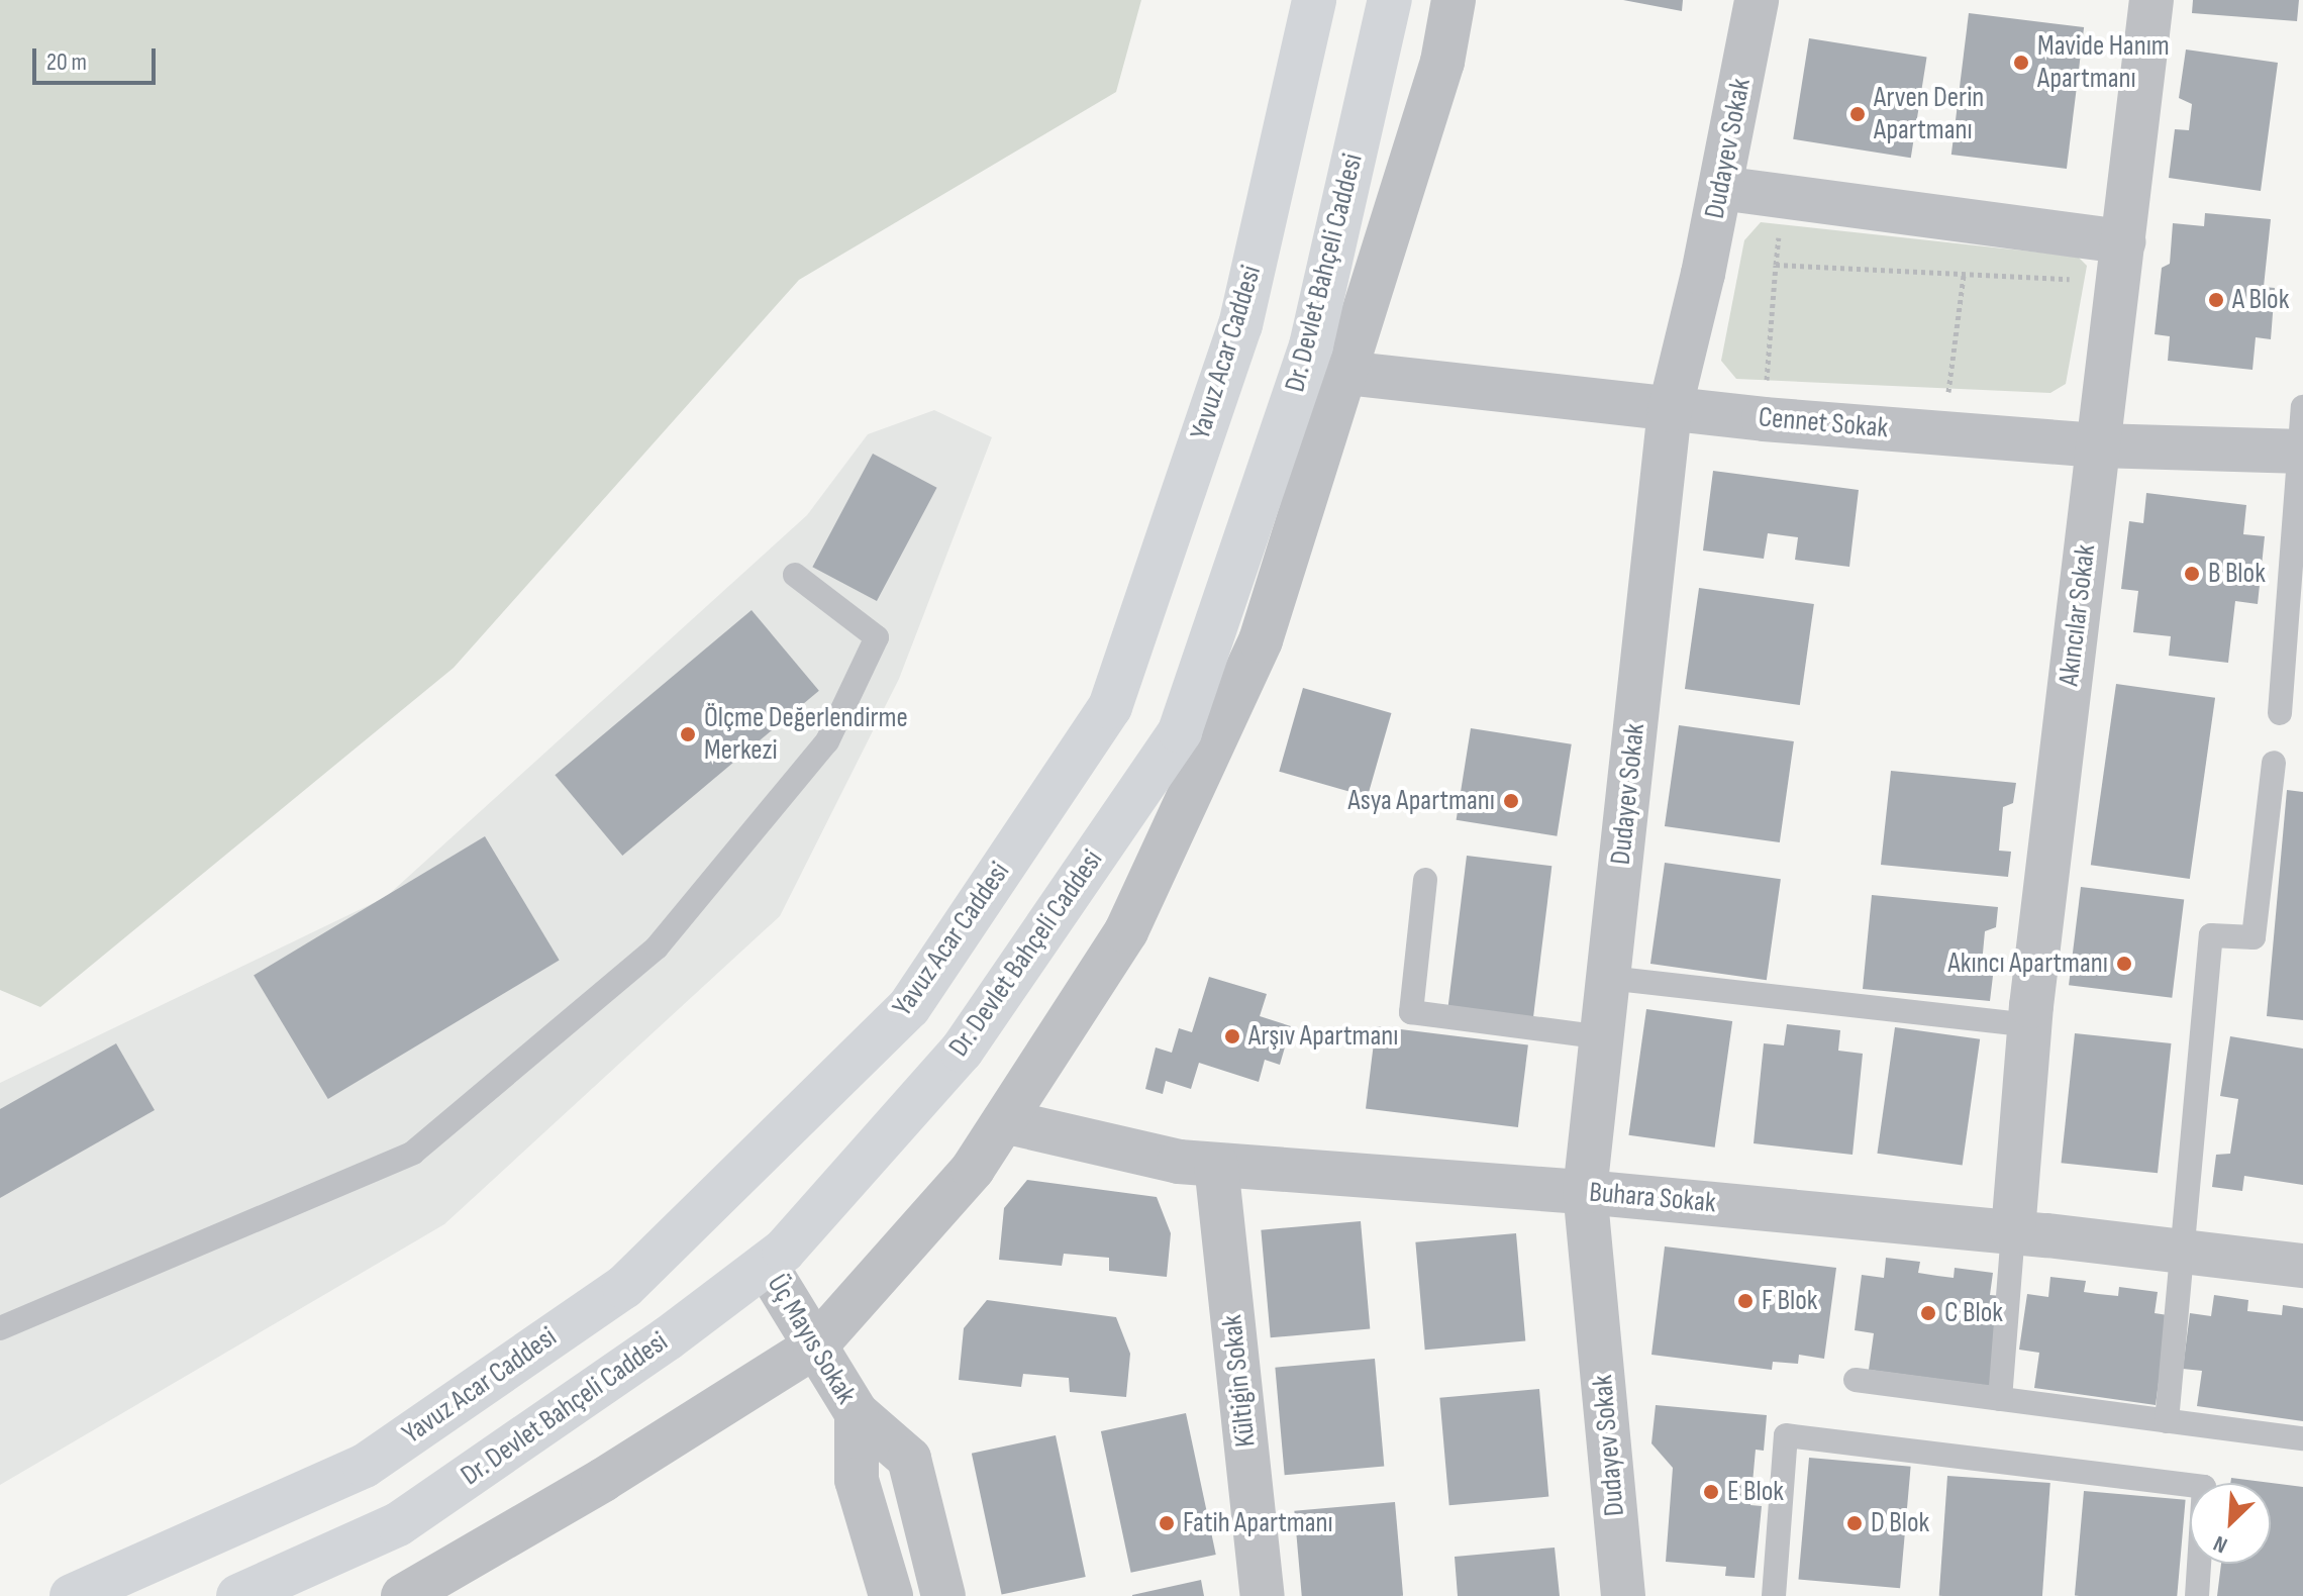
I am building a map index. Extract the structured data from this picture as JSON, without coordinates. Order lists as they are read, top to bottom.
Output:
{
  "streets": {
    "main road": ["Dr. Devlet Bahçeli Caddesi", "Yavuz Acar Caddesi"],
    "street": [
      "Dudayev Sokak",
      "Cennet Sokak",
      "Akıncılar Sokak",
      "Buhara Sokak",
      "Üç Mayıs Sokak",
      "Kültigin Sokak"
    ]
  },
  "crossings": [
    ["Dudayev Sokak", "Cennet Sokak"],
    ["Dudayev Sokak", "Buhara Sokak"],
    ["Dr. Devlet Bahçeli Caddesi", "Üç Mayıs Sokak"],
    ["Cennet Sokak", "Akıncılar Sokak"],
    ["Akıncılar Sokak", "Buhara Sokak"],
    ["Buhara Sokak", "Kültigin Sokak"]
  ],
  "places": [
    "Mavide Hanım Apartmanı",
    "Arven Derin Apartmanı",
    "A Blok",
    "B Blok",
    "Ölçme Değerlendirme Merkezi",
    "Asya Apartmanı",
    "Akıncı Apartmanı",
    "Arşıv Apartmanı",
    "F Blok",
    "C Blok",
    "E Blok",
    "Fatih Apartmanı",
    "D Blok"
  ],
  "scale_bar": "20 m",
  "north": "bottom left"
}
